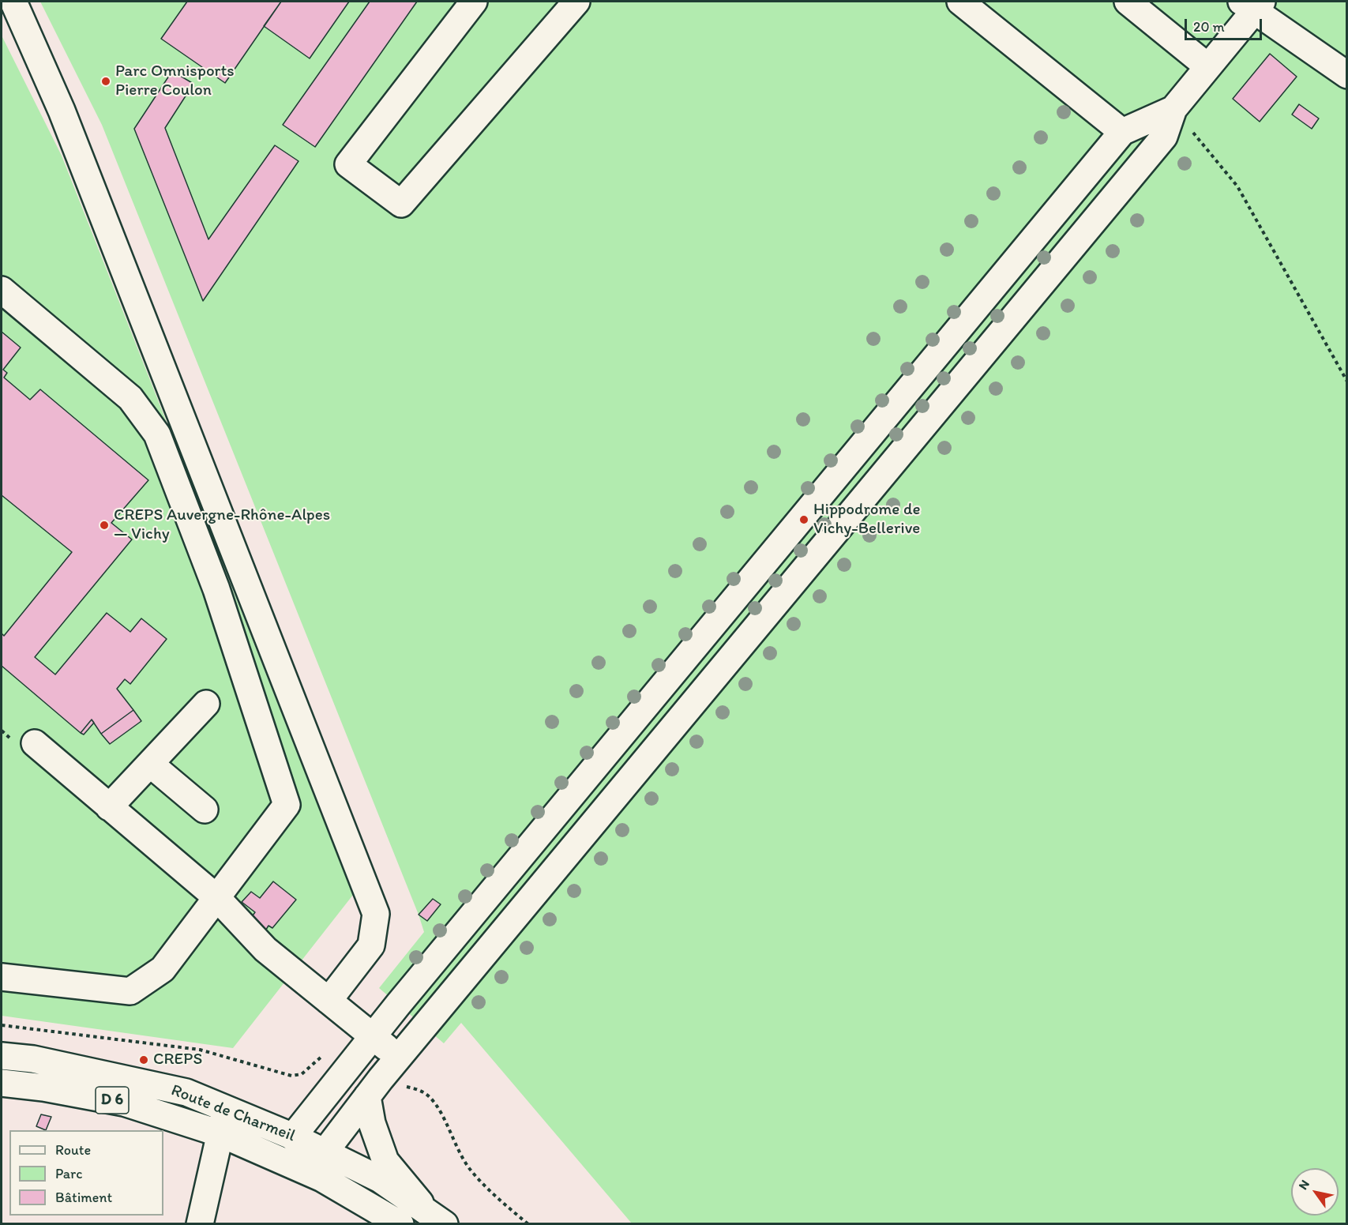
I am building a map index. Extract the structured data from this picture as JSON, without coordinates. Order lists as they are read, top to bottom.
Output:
{
  "streets": {
    "main road": ["D 6", "Route de Charmeil"]
  },
  "places": [
    "Parc Omnisports Pierre Coulon",
    "Hippodrome de Vichy-Bellerive",
    "CREPS Auvergne-Rhône-Alpes — Vichy",
    "CREPS"
  ],
  "legend": ["Route", "Parc", "Bâtiment"],
  "scale_bar": "20 m",
  "north": "top left"
}
